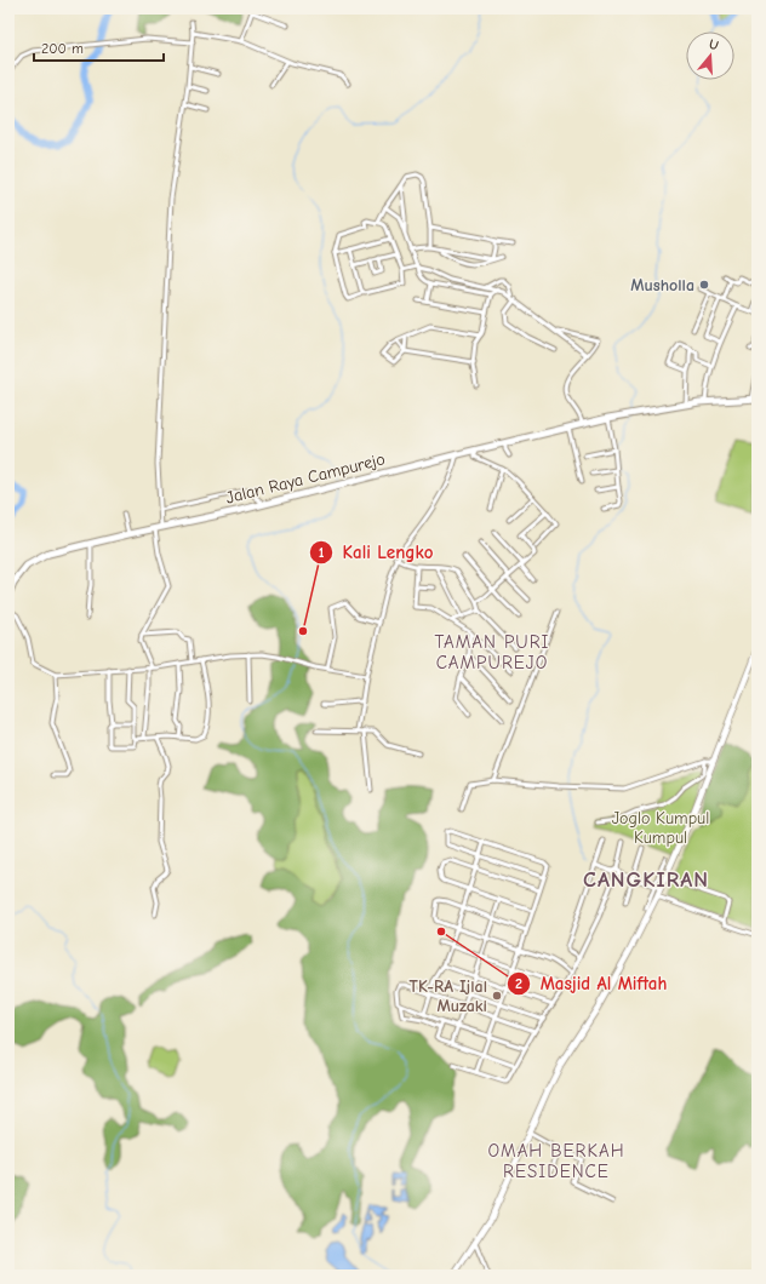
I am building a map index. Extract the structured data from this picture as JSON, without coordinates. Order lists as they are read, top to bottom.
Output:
{
  "streets": {
    "main road": ["Jalan Raya Campurejo"]
  },
  "districts": ["TAMAN PURI CAMPUREJO", "CANGKIRAN", "OMAH BERKAH RESIDENCE"],
  "parks": ["Joglo Kumpul Kumpul"],
  "places": [
    "Musholla",
    "Kali Lengko",
    "Masjid Al Miftah",
    "TK-RA Ijlal Muzaki"
  ],
  "scale_bar": "200 m",
  "north": "top"
}
